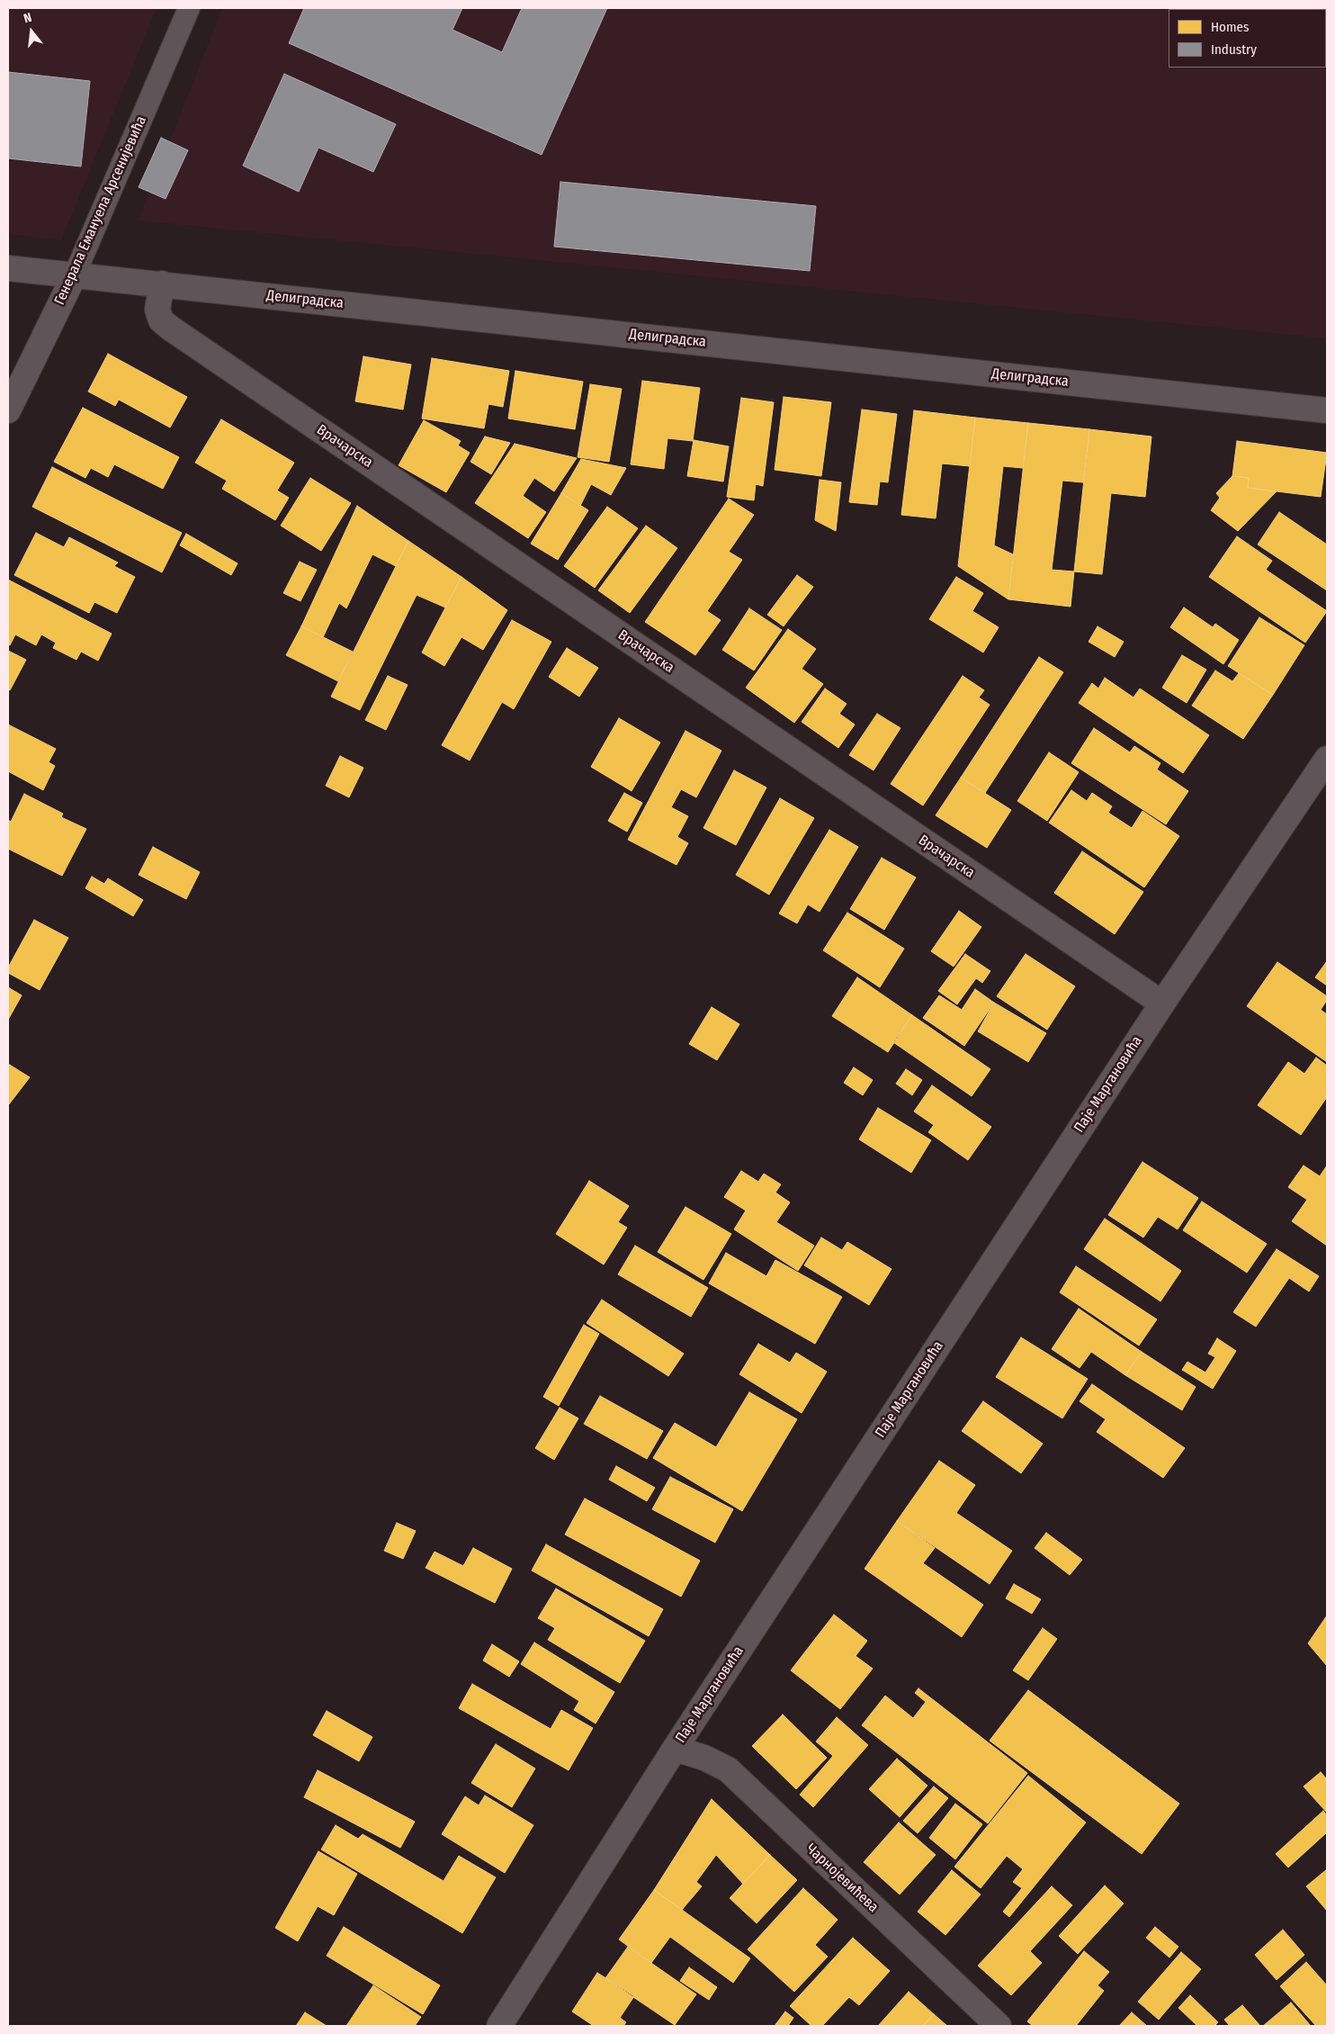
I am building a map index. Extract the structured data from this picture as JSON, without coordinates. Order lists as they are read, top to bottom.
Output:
{
  "streets": {
    "street": [
      "Генерала Емануела Арсенијевића",
      "Делиградска",
      "Врачарска",
      "Паје Маргановића",
      "Чарнојевићева"
    ]
  },
  "crossings": [
    ["Генерала Емануела Арсенијевића", "Делиградска"],
    ["Делиградска", "Врачарска"],
    ["Врачарска", "Паје Маргановића"],
    ["Паје Маргановића", "Чарнојевићева"]
  ],
  "legend": ["Homes", "Industry"],
  "north": "top"
}
